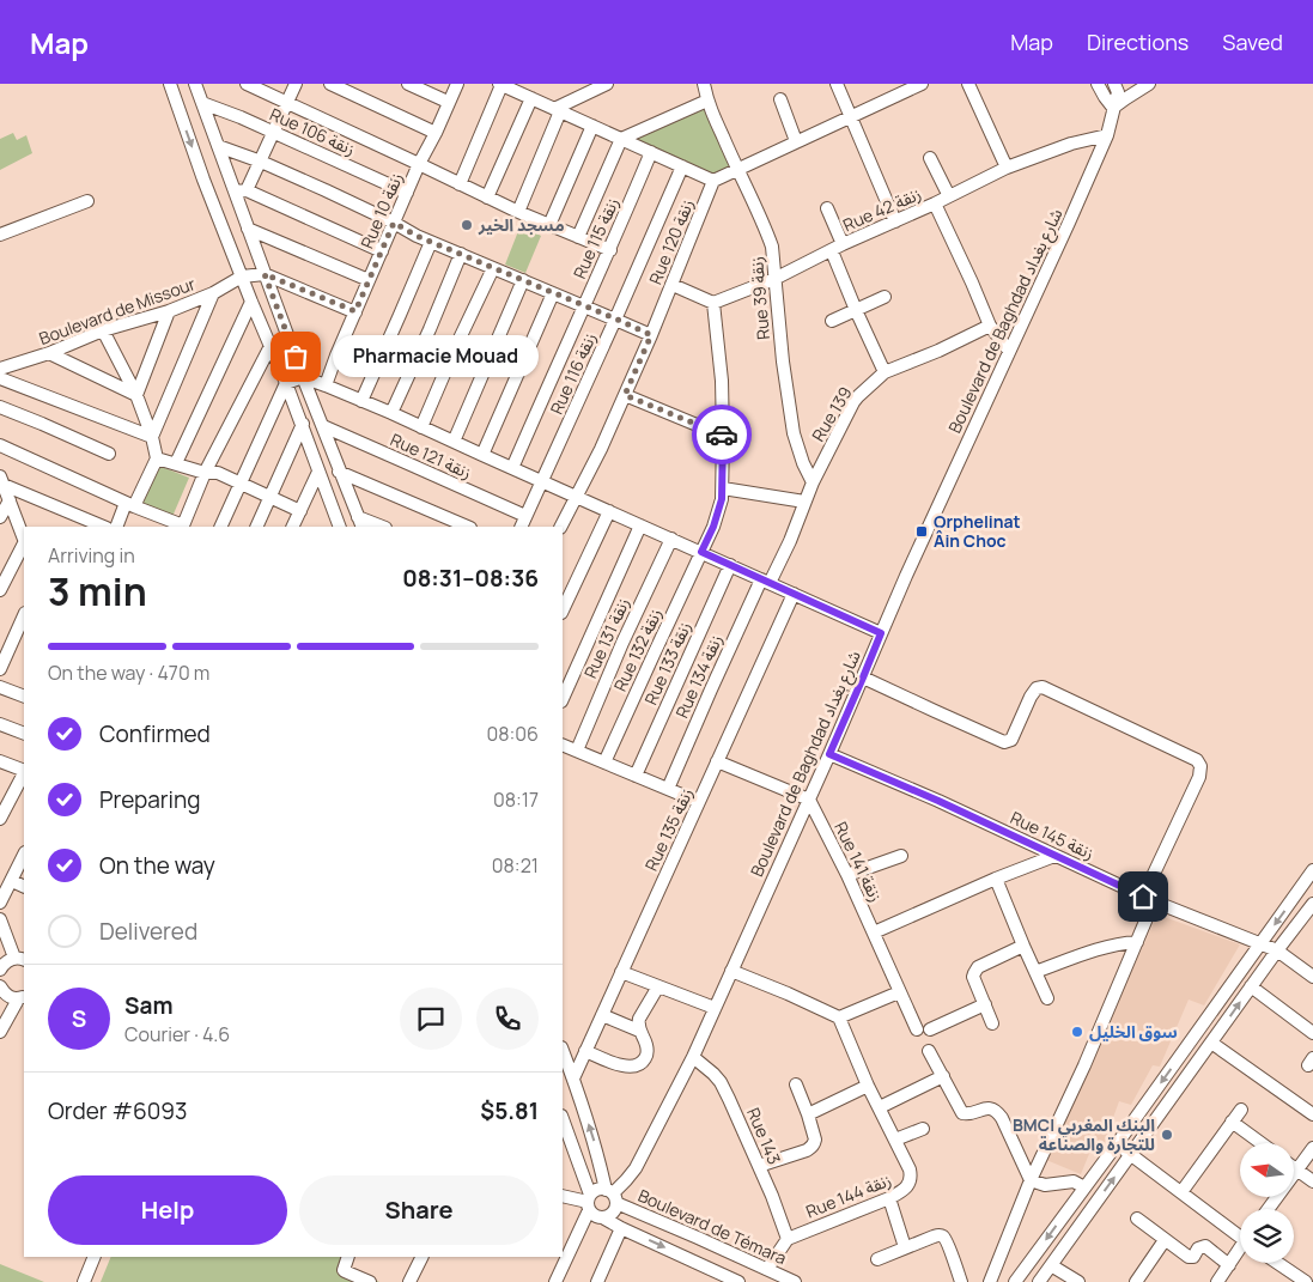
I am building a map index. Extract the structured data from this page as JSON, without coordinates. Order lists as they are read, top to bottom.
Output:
{
  "streets": {
    "street": [
      "Rue 106 زنقة",
      "Rue 42 زنقة",
      "Rue 10 زنقة",
      "Rue 115 زنقة",
      "Rue 120 زنقة",
      "Rue 39 زنقة",
      "Boulevard de Missour",
      "Boulevard de Baghdad شارع بغداد",
      "Rue 116 زنقة",
      "Rue 139",
      "Rue 121 زنقة",
      "Rue 131 زنقة",
      "Rue 132 زنقة",
      "Rue 133 زنقة",
      "Rue 134 زنقة",
      "Rue 135 زنقة",
      "Rue 145 زنقة",
      "Rue 141 زنقة",
      "Rue 143",
      "Rue 144 زنقة",
      "Boulevard de Témara"
    ]
  },
  "crossings": [
    ["Rue 106 زنقة", "Rue 10 زنقة"],
    ["Rue 42 زنقة", "Rue 39 زنقة"],
    ["Rue 42 زنقة", "Boulevard de Baghdad شارع بغداد"],
    ["Rue 42 زنقة", "Rue 132 زنقة"],
    ["Rue 39 زنقة", "Rue 139"],
    ["Boulevard de Baghdad شارع بغداد", "Rue 145 زنقة"],
    ["Boulevard de Baghdad شارع بغداد", "Rue 141 زنقة"],
    ["Boulevard de Baghdad شارع بغداد", "Rue 143"],
    ["Boulevard de Baghdad شارع بغداد", "Boulevard de Témara"],
    ["Rue 116 زنقة", "Rue 121 زنقة"],
    ["Rue 139", "Rue 134 زنقة"],
    ["Rue 143", "Rue 144 زنقة"]
  ],
  "places": {
    "other": [
      "مسجد الخير",
      "Pharmacie Mouad",
      "سوق الخليل",
      "BMCI البنك المغربي للتجارة والصناعة"
    ],
    "transit": ["Orphelinat Âin Choc"]
  },
  "north": "left",
  "page": {
    "header": "Map",
    "nav": ["Map", "Directions", "Saved"],
    "bubble": "Pharmacie Mouad",
    "heading": ["3 min", "Arriving in", "08:31–08:36"],
    "panel": [
      "Sam",
      "Courier · 4.6",
      "Order #6093",
      "$5.81"
    ],
    "bar": "On the way · 470 m",
    "list": [
      ["Confirmed", "08:06"],
      ["Preparing", "08:17"],
      ["On the way", "08:21"],
      "Delivered"
    ],
    "round": "S",
    "buttons": ["Help", "Share"]
  }
}
